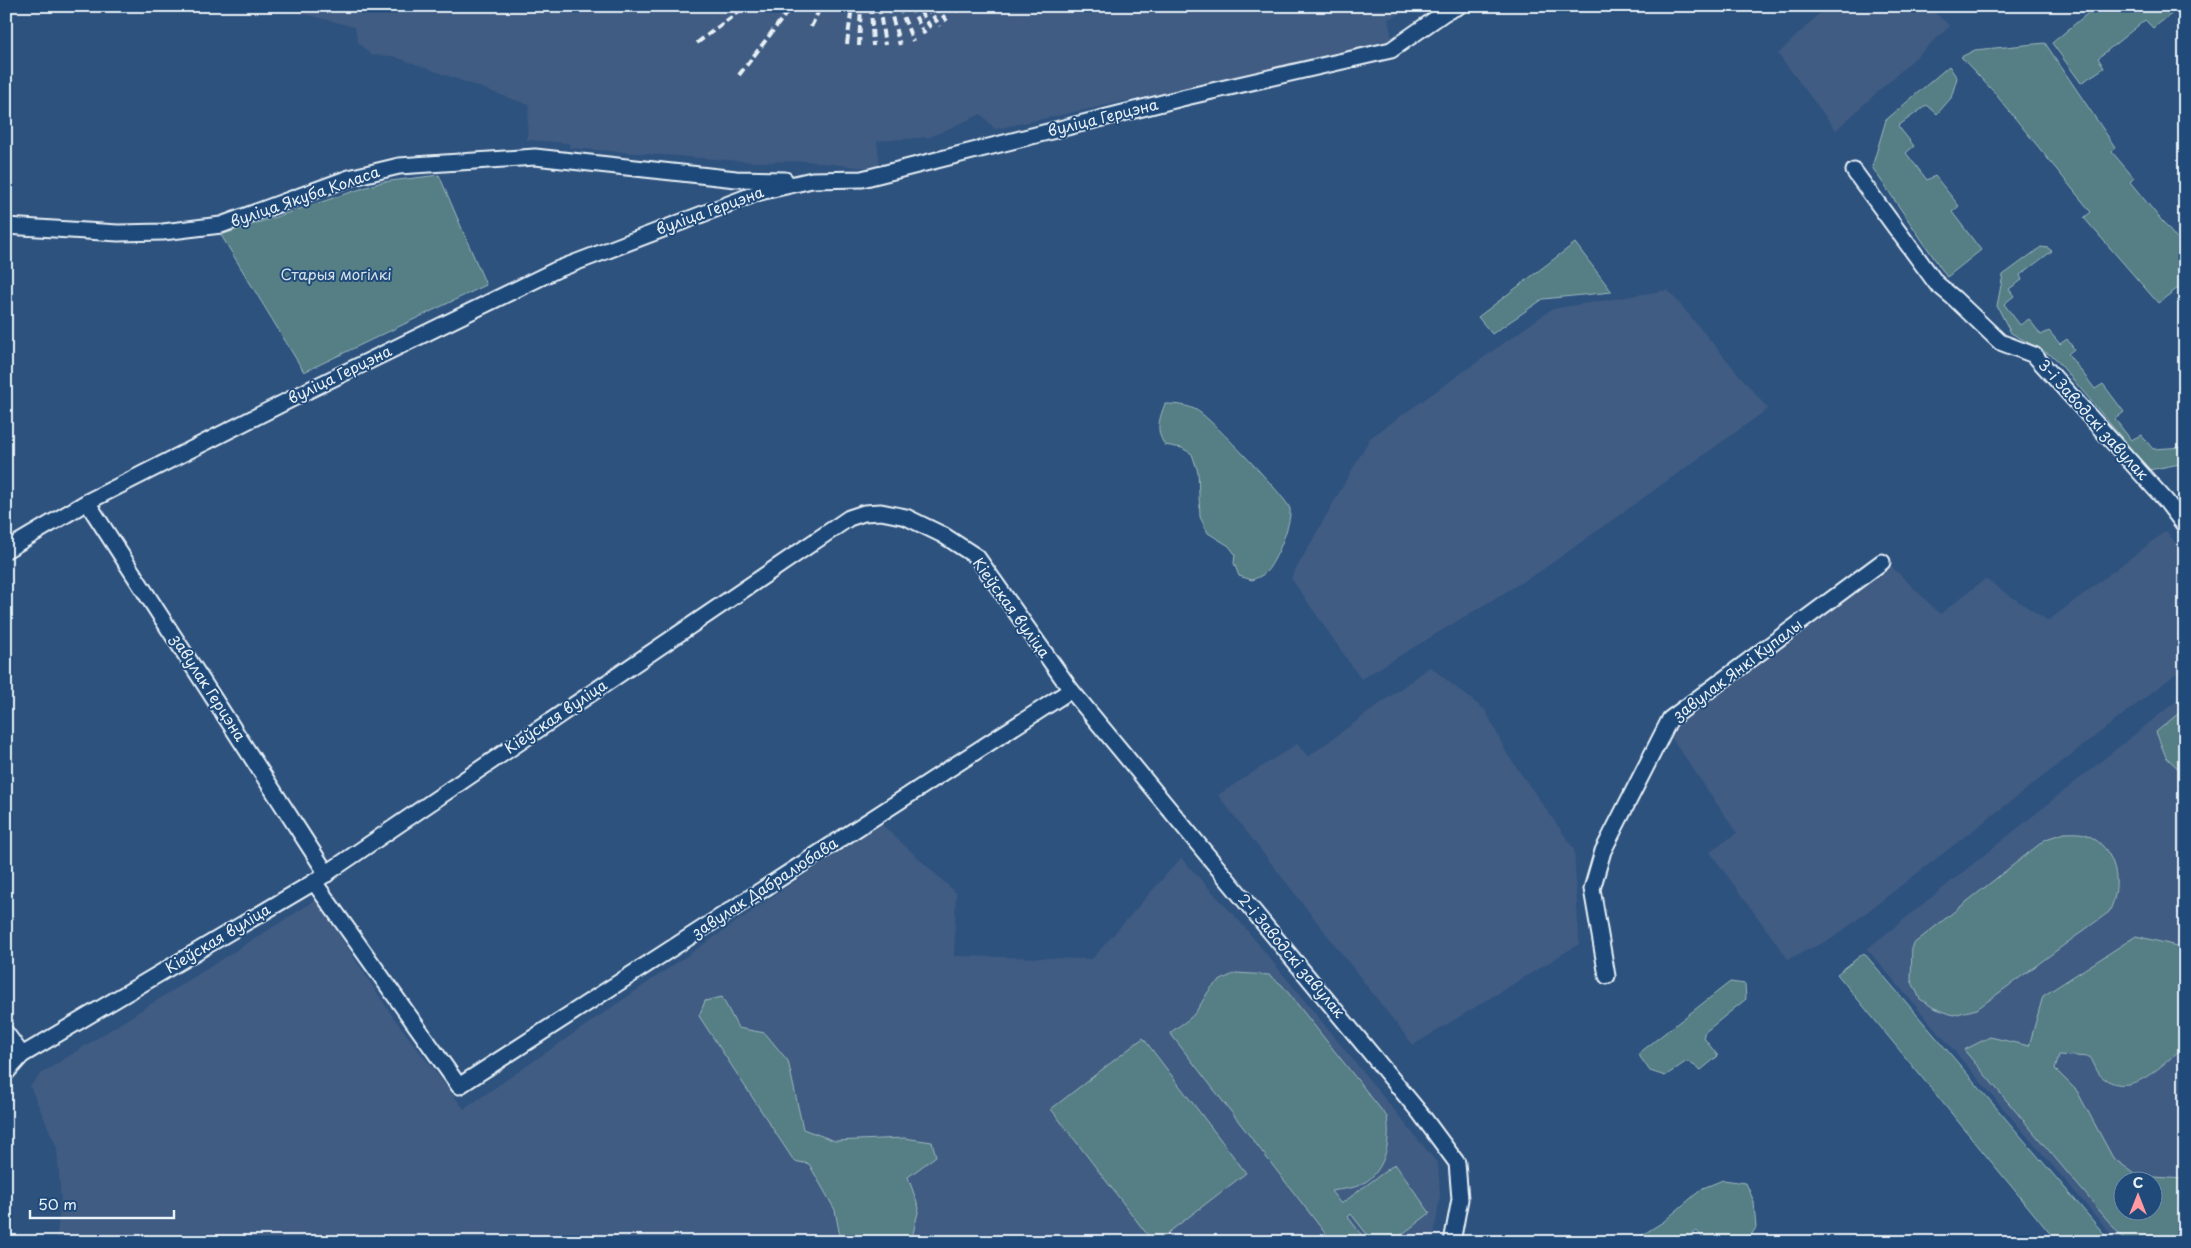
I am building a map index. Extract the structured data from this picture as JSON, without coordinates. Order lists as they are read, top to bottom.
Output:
{
  "streets": {
    "street": [
      "вуліца Герцэна",
      "вуліца Якуба Коласа",
      "3-і Заводскі завулак",
      "Кіеўская вуліца",
      "завулак Янкі Купалы",
      "завулак Герцэна",
      "завулак Дабралюбава",
      "2-і Заводскі завулак"
    ]
  },
  "crossings": [
    ["вуліца Герцэна", "вуліца Якуба Коласа"],
    ["вуліца Герцэна", "завулак Герцэна"],
    ["Кіеўская вуліца", "завулак Герцэна"],
    ["Кіеўская вуліца", "завулак Дабралюбава"],
    ["Кіеўская вуліца", "2-і Заводскі завулак"],
    ["завулак Герцэна", "завулак Дабралюбава"],
    ["завулак Дабралюбава", "2-і Заводскі завулак"]
  ],
  "parks": ["Старыя могілкі"],
  "scale_bar": "50 m",
  "north": "top"
}
